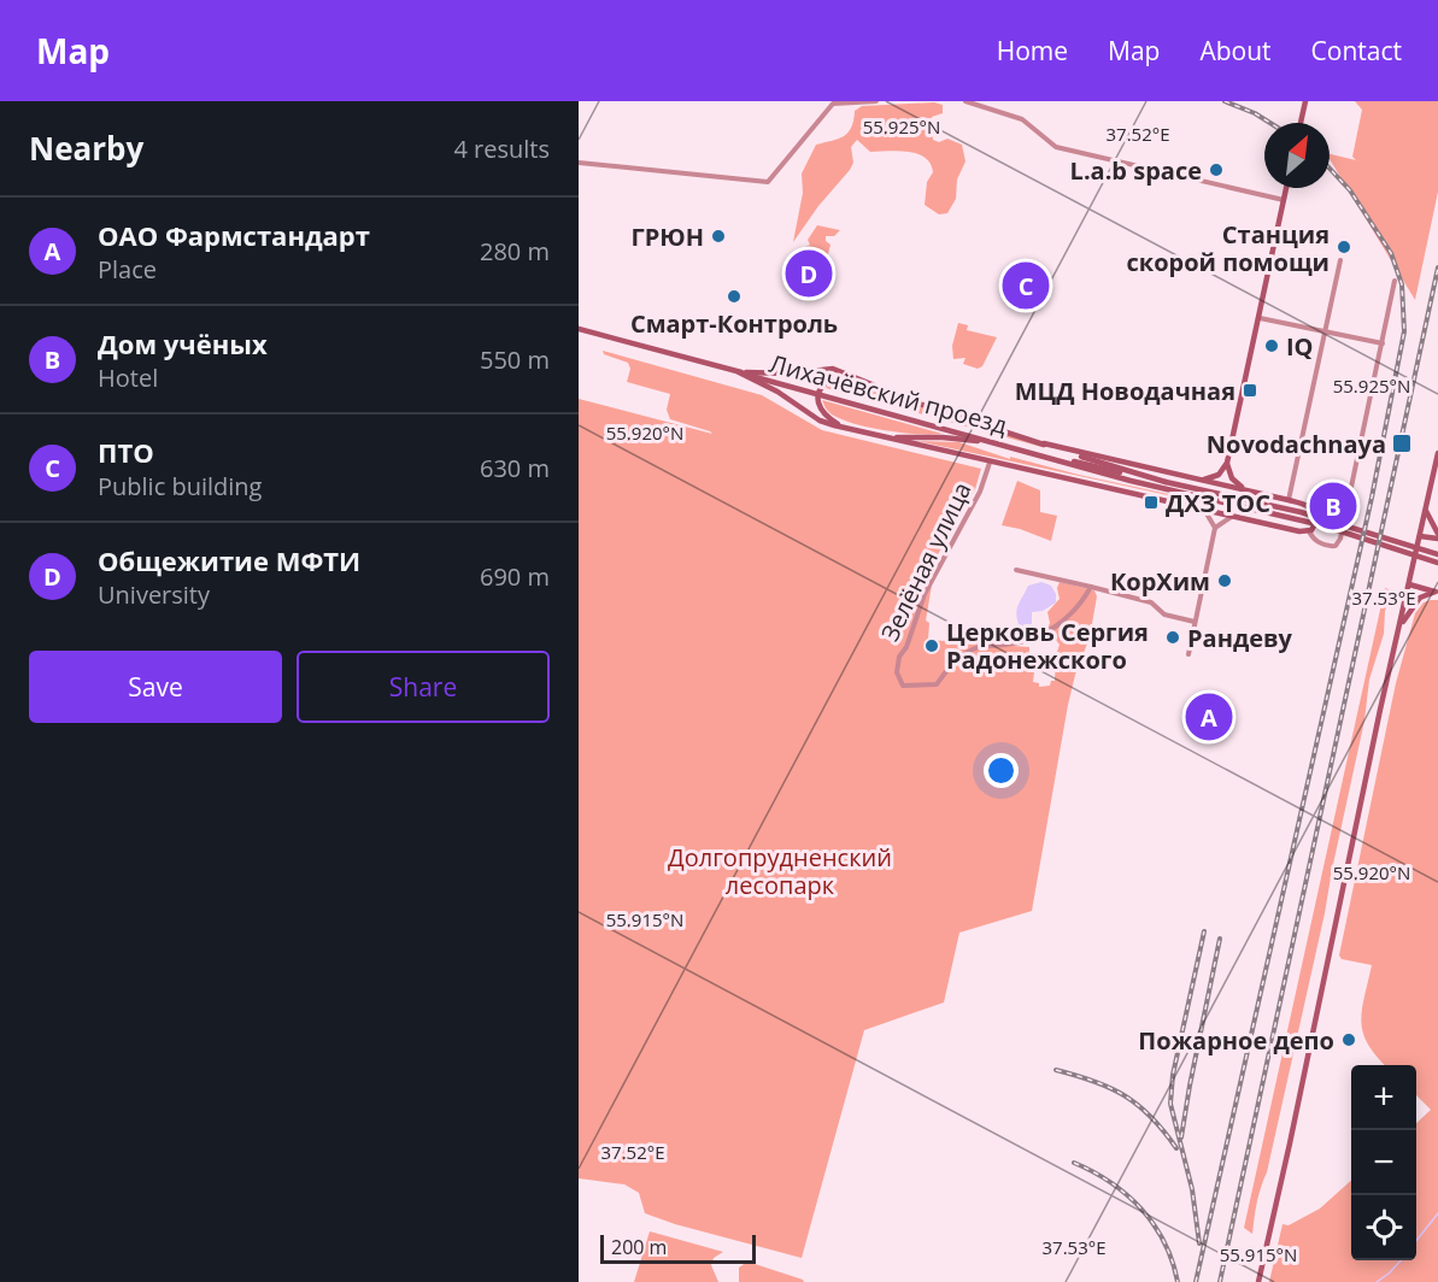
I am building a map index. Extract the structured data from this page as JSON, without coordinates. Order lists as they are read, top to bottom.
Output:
{
  "streets": {
    "main road": ["Лихачёвский проезд"],
    "street": ["Зелёная улица"]
  },
  "parks": ["Долгопрудненский лесопарк"],
  "places": {
    "other": [
      "L.a.b space",
      "ГРЮН",
      "Станция скорой помощи",
      "Смарт-Контроль",
      "IQ",
      "КорХим",
      "Рандеву",
      "Церковь Сергия Радонежского",
      "Пожарное депо"
    ],
    "transit": ["МЦД Новодачная", "Novodachnaya", "ДХЗ ТОС"]
  },
  "scale_bar": "200 m",
  "north": "top right",
  "page": {
    "header": "Map",
    "nav": [
      "Home",
      "Map",
      "About",
      "Contact"
    ],
    "heading": ["Nearby", "4 results"],
    "list": [
      {
        "mark": "A",
        "name": "ОАО Фармстандарт",
        "note": "Place",
        "value": "280 m"
      },
      {
        "mark": "B",
        "name": "Дом учёных",
        "note": "Hotel",
        "value": "550 m"
      },
      {
        "mark": "C",
        "name": "ПТО",
        "note": "Public building",
        "value": "630 m"
      },
      {
        "mark": "D",
        "name": "Общежитие МФТИ",
        "note": "University",
        "value": "690 m"
      }
    ],
    "pins": [
      "D",
      "C",
      "B",
      "A"
    ],
    "buttons": ["Save", "Share"],
    "map_buttons": ["+", "−"],
    "scale": "200 m"
  },
  "coordinates": [
    "55.925°N",
    "37.52°E",
    "55.920°N",
    "37.53°E",
    "55.915°N"
  ]
}
